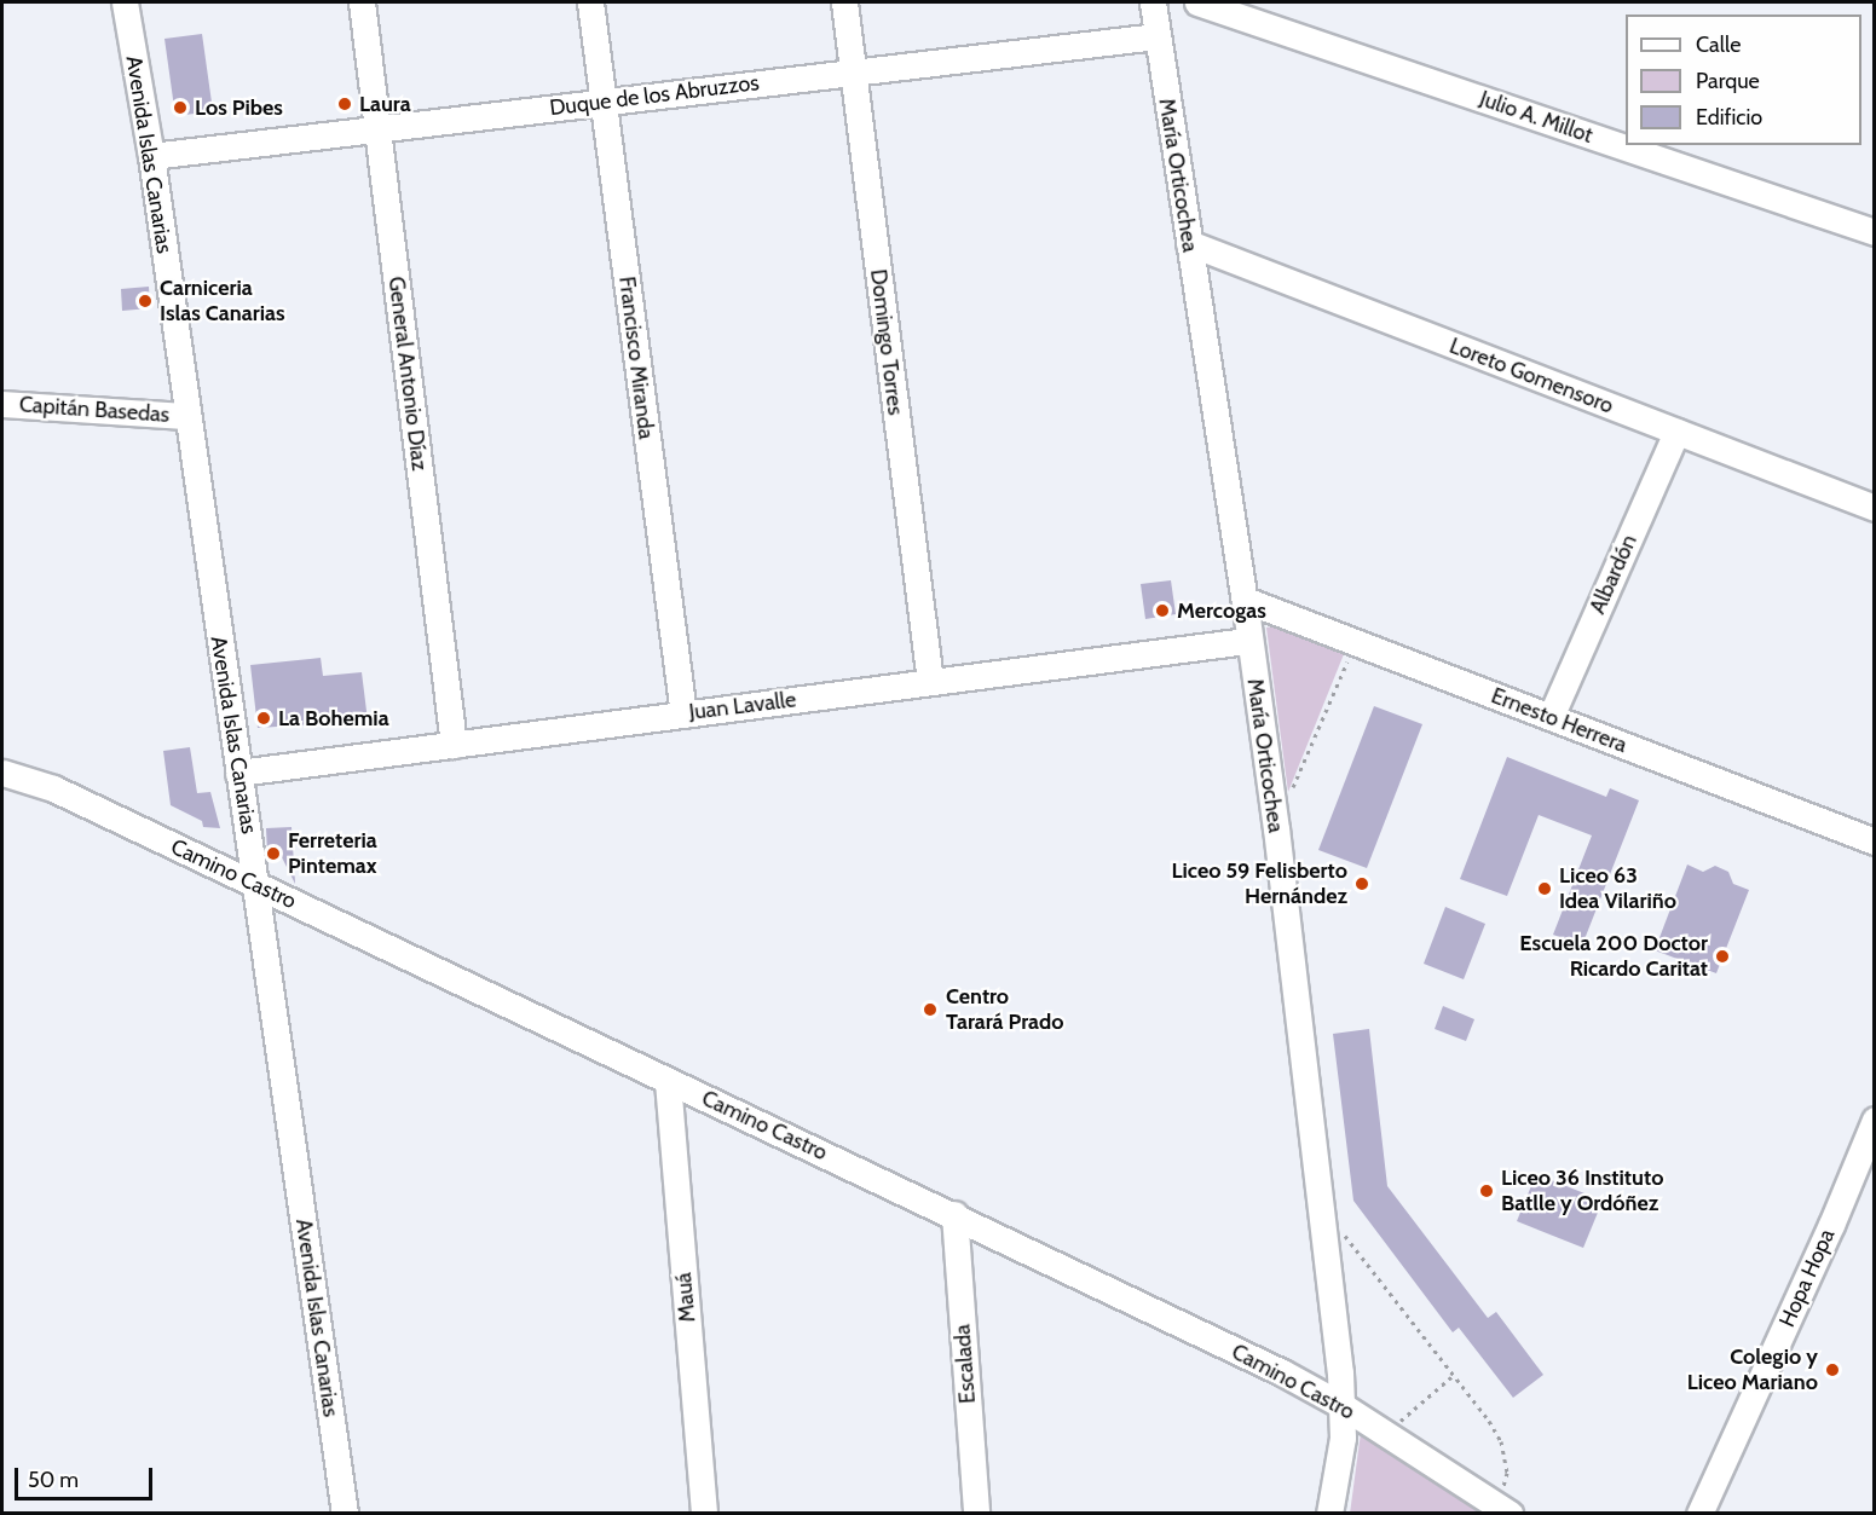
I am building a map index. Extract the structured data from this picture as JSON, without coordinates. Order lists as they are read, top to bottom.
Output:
{
  "streets": {
    "street": [
      "Duque de los Abruzzos",
      "Julio A. Millot",
      "Avenida Islas Canarias",
      "María Orticochea",
      "Domingo Torres",
      "Francisco Miranda",
      "General Antonio Díaz",
      "Loreto Gomensoro",
      "Capitán Basedas",
      "Albardón",
      "Juan Lavalle",
      "Ernesto Herrera",
      "Camino Castro",
      "Hopa Hopa",
      "Mauá",
      "Escalada"
    ]
  },
  "crossings": [
    ["Duque de los Abruzzos", "Avenida Islas Canarias"],
    ["Duque de los Abruzzos", "María Orticochea"],
    ["Duque de los Abruzzos", "Domingo Torres"],
    ["Duque de los Abruzzos", "Francisco Miranda"],
    ["Duque de los Abruzzos", "General Antonio Díaz"],
    ["Avenida Islas Canarias", "Capitán Basedas"],
    ["Avenida Islas Canarias", "Juan Lavalle"],
    ["Avenida Islas Canarias", "Camino Castro"],
    ["María Orticochea", "Loreto Gomensoro"],
    ["María Orticochea", "Juan Lavalle"],
    ["María Orticochea", "Ernesto Herrera"],
    ["María Orticochea", "Camino Castro"],
    ["Domingo Torres", "Juan Lavalle"],
    ["Francisco Miranda", "Juan Lavalle"],
    ["General Antonio Díaz", "Juan Lavalle"],
    ["Loreto Gomensoro", "Albardón"],
    ["Albardón", "Ernesto Herrera"],
    ["Camino Castro", "Mauá"],
    ["Camino Castro", "Escalada"]
  ],
  "places": [
    "Laura",
    "Los Pibes",
    "Carniceria Islas Canarias",
    "Mercogas",
    "La Bohemia",
    "Ferreteria Pintemax",
    "Liceo 59 Felisberto Hernández",
    "Liceo 63 Idea Vilariño",
    "Escuela 200 Doctor Ricardo Caritat",
    "Centro Tarará Prado",
    "Liceo 36 Instituto Batlle y Ordóñez",
    "Colegio y Liceo Mariano"
  ],
  "legend": ["Calle", "Parque", "Edificio"],
  "scale_bar": "50 m"
}
